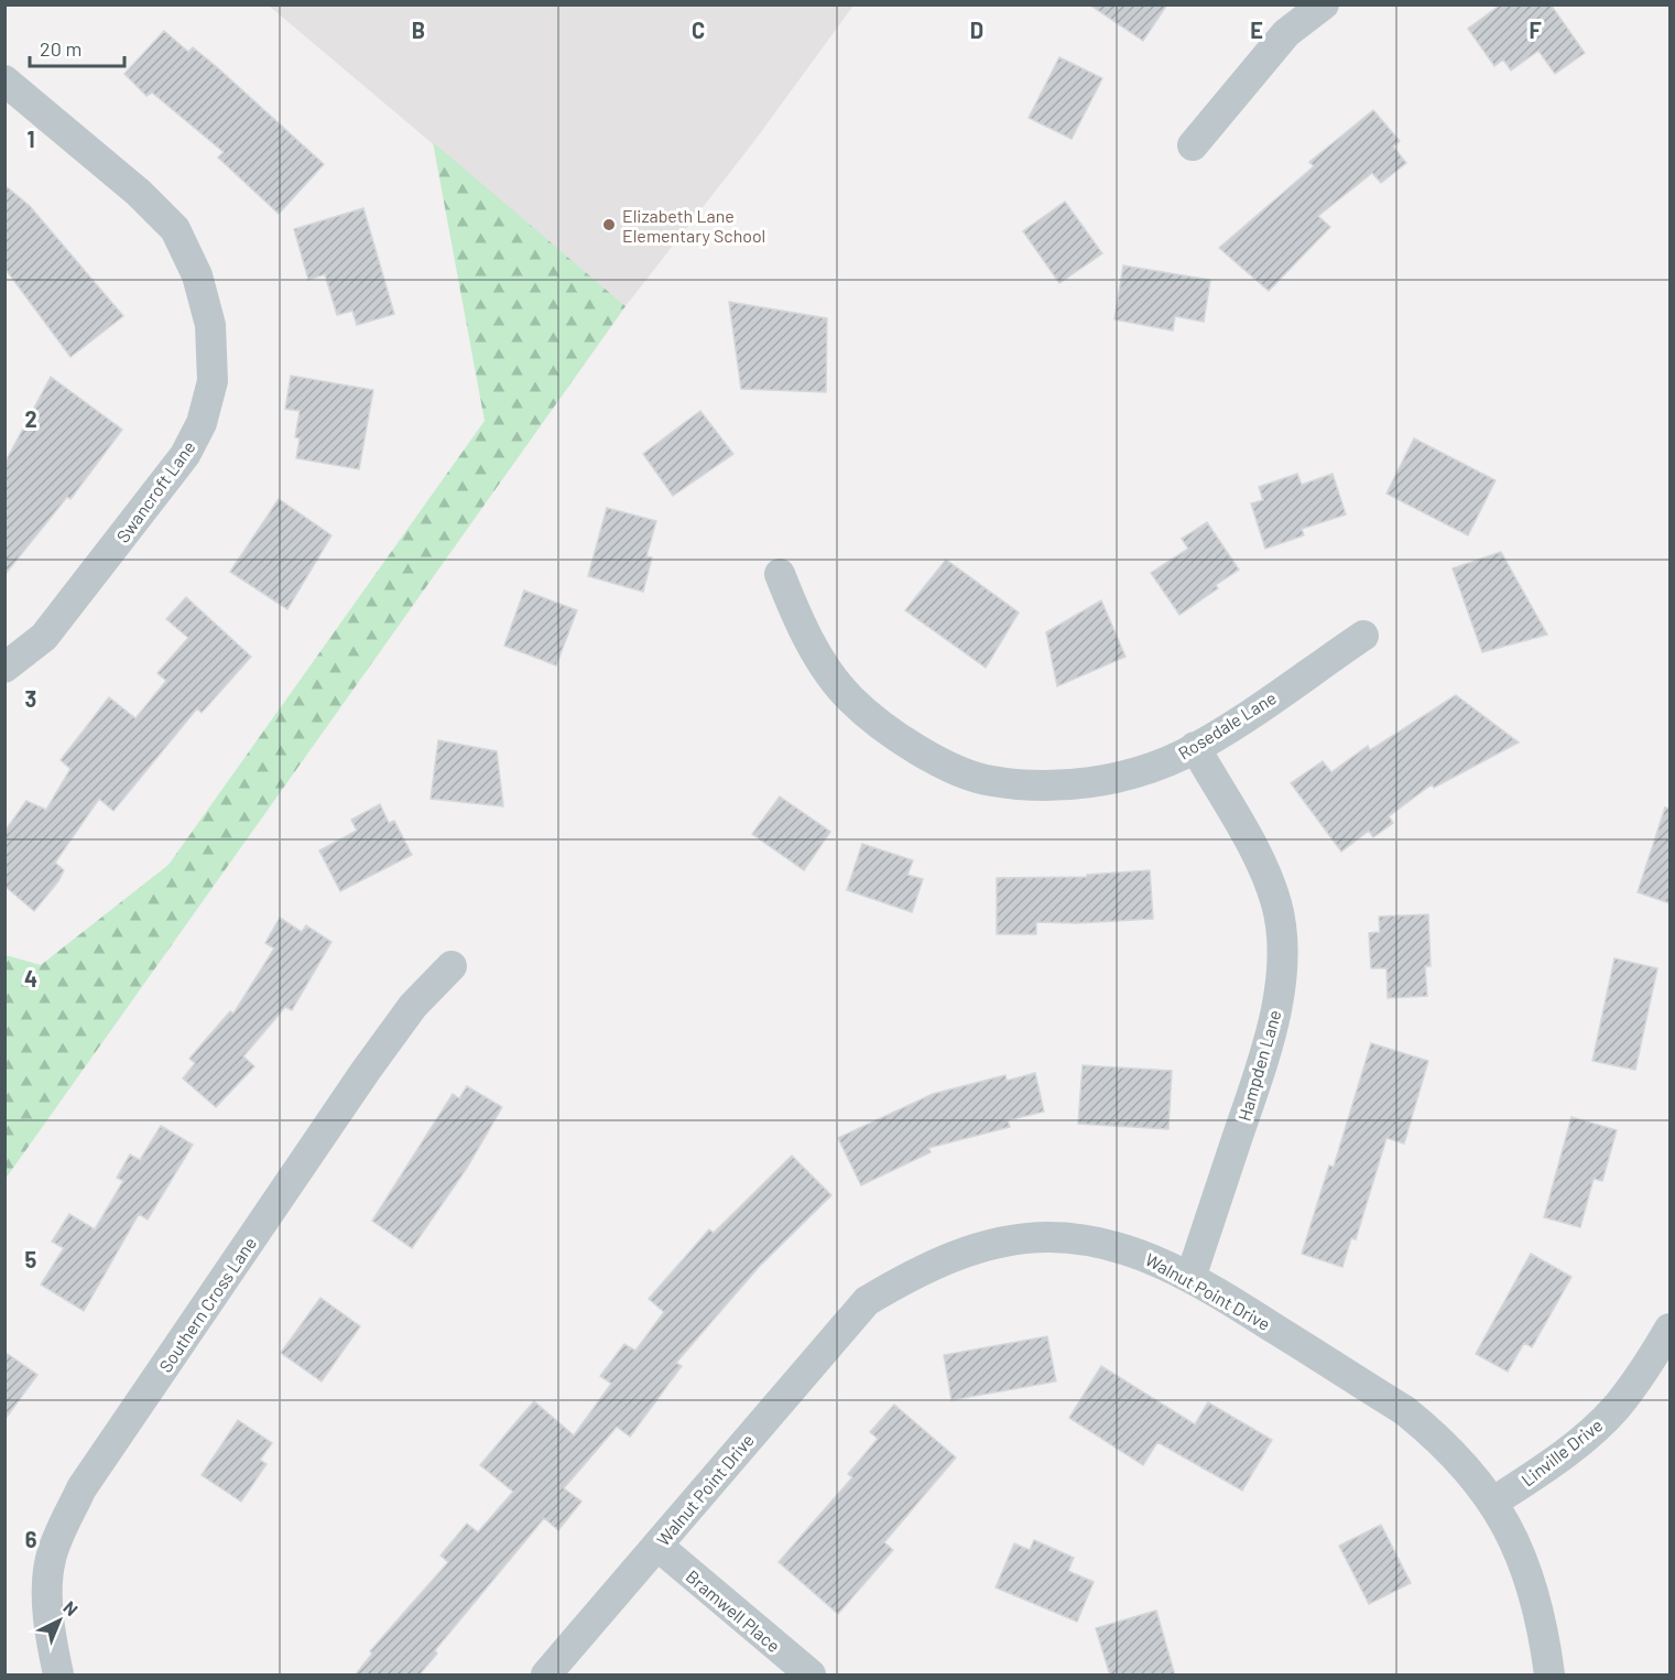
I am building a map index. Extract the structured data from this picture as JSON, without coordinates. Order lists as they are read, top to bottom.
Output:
{
  "streets": {
    "street": [
      "Swancroft Lane",
      "Rosedale Lane",
      "Hampden Lane",
      "Walnut Point Drive",
      "Southern Cross Lane",
      "Linville Drive",
      "Bramwell Place"
    ]
  },
  "crossings": [
    ["Rosedale Lane", "Hampden Lane"],
    ["Hampden Lane", "Walnut Point Drive"],
    ["Walnut Point Drive", "Linville Drive"],
    ["Walnut Point Drive", "Bramwell Place"]
  ],
  "places": ["Elizabeth Lane Elementary School"],
  "scale_bar": "20 m",
  "north": "top right",
  "grid": {
    "columns": [
      "B",
      "C",
      "D",
      "E",
      "F"
    ],
    "rows": [
      "1",
      "2",
      "3",
      "4",
      "5",
      "6"
    ]
  }
}
